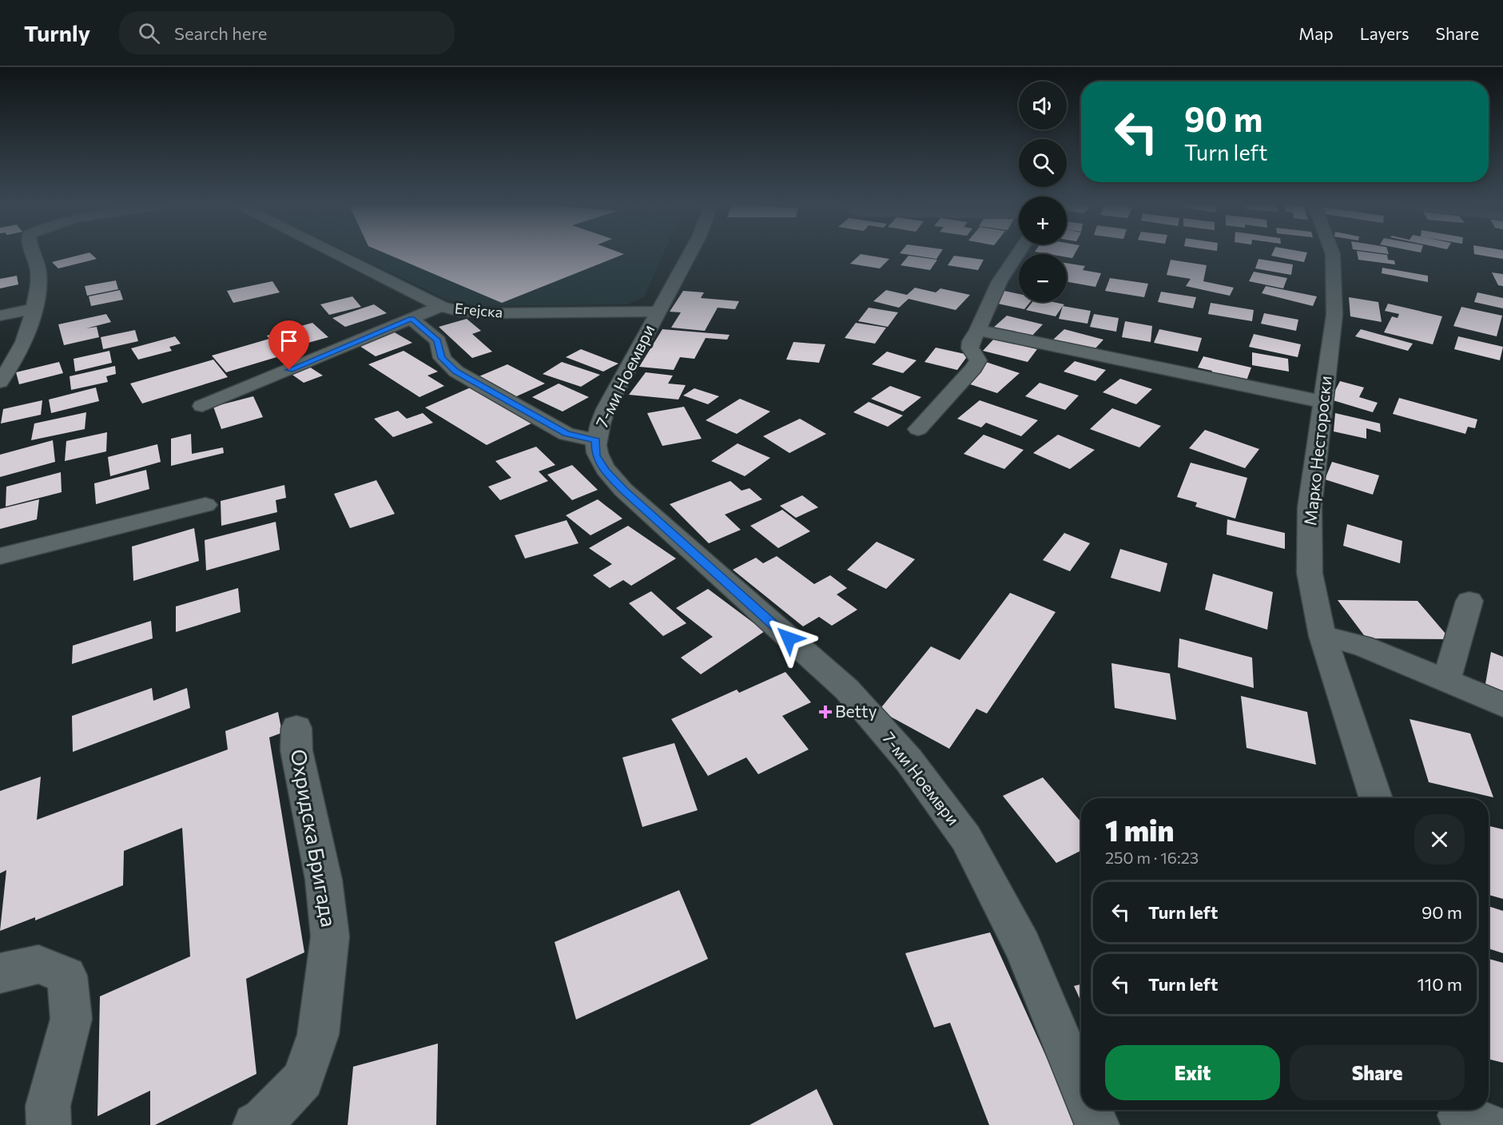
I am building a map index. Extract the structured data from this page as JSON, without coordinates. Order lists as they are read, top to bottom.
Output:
{
  "streets": {
    "street": [
      "Егејска",
      "7-ми Ноември",
      "Марко Нестороски",
      "Охридска Бригада"
    ]
  },
  "crossings": [
    ["Егејска", "7-ми Ноември"]
  ],
  "places": {
    "health": ["Betty"]
  },
  "page": {
    "header": "Turnly",
    "search": "Search here",
    "nav": ["Map", "Layers", "Share"],
    "map_buttons": ["+", "−"],
    "turn": ["90 m", "Turn left"],
    "heading": ["1 min", "250 m · 16:23"],
    "list": [
      {
        "name": "Turn left",
        "value": "90 m"
      },
      {
        "name": "Turn left",
        "value": "110 m"
      }
    ],
    "buttons": ["Exit", "Share"]
  }
}
